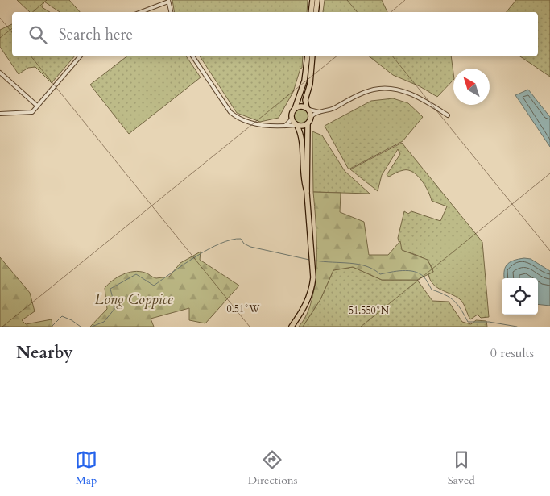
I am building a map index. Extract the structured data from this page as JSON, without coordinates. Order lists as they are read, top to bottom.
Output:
{
  "parks": ["Long Coppice"],
  "north": "top left",
  "page": {
    "search": "Search here",
    "heading": ["Nearby", "0 results"],
    "nav": ["Map", "Directions", "Saved"]
  },
  "coordinates": ["0.51°W", "51.550°N"]
}
